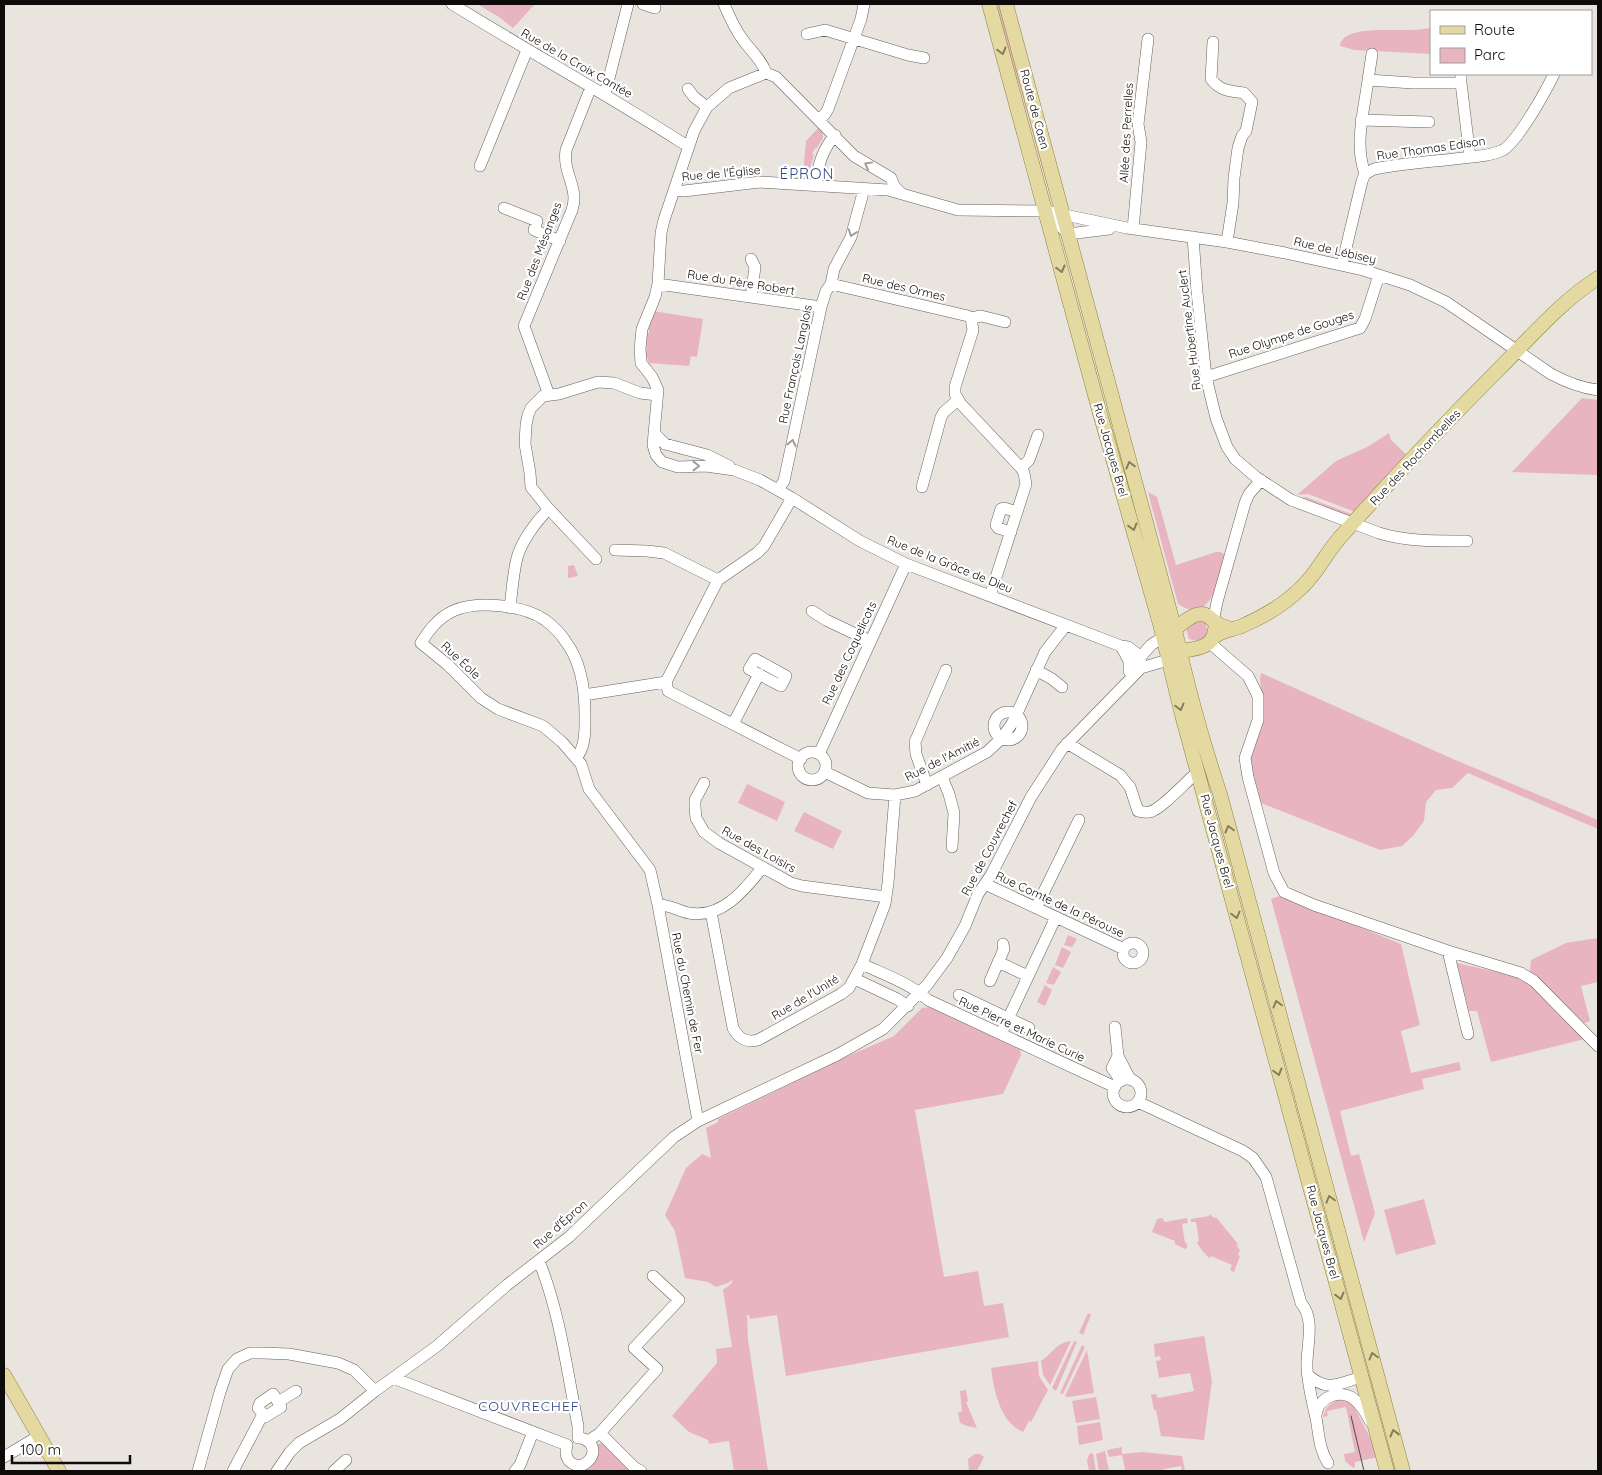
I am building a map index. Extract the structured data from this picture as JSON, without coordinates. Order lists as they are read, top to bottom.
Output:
{
  "streets": {
    "main road": ["Route de Caen", "Rue Jacques Brel", "Rue des Rochambelles"],
    "street": [
      "Rue de la Croix Cantée",
      "Allée des Perrelles",
      "Rue Thomas Edison",
      "Rue de l'Église",
      "Rue de Lébisey",
      "Rue des Mésanges",
      "Rue du Père Robert",
      "Rue des Ormes",
      "Rue Hubertine Auclert",
      "Rue Olympe de Gouges",
      "Rue François Langlois",
      "Rue de la Grâce de Dieu",
      "Rue des Coquelicots",
      "Rue Éole",
      "Rue de l'Amitié",
      "Rue de Couvrechef",
      "Rue des Loisirs",
      "Rue Comte de la Pérouse",
      "Rue du Chemin de Fer",
      "Rue de l'Unité",
      "Rue Pierre et Marie Curie",
      "Rue d'Épron"
    ]
  },
  "crossings": [
    ["Rue de la Croix Cantée", "Rue des Mésanges"],
    ["Route de Caen", "Rue de Lébisey"],
    ["Route de Caen", "Rue Jacques Brel"],
    ["Allée des Perrelles", "Rue de Lébisey"],
    ["Rue Thomas Edison", "Rue de Lébisey"],
    ["Rue de l'Église", "Rue de Lébisey"],
    ["Rue de l'Église", "Rue du Père Robert"],
    ["Rue de l'Église", "Rue François Langlois"],
    ["Rue de Lébisey", "Rue Hubertine Auclert"],
    ["Rue de Lébisey", "Rue Olympe de Gouges"],
    ["Rue de Lébisey", "Rue Jacques Brel"],
    ["Rue de Lébisey", "Rue des Rochambelles"],
    ["Rue du Père Robert", "Rue François Langlois"],
    ["Rue des Ormes", "Rue François Langlois"],
    ["Rue Hubertine Auclert", "Rue Olympe de Gouges"],
    ["Rue Hubertine Auclert", "Rue des Rochambelles"],
    ["Rue François Langlois", "Rue de la Grâce de Dieu"],
    ["Rue Jacques Brel", "Rue des Rochambelles"],
    ["Rue Jacques Brel", "Rue de Couvrechef"],
    ["Rue des Rochambelles", "Rue de Couvrechef"],
    ["Rue de la Grâce de Dieu", "Rue des Coquelicots"],
    ["Rue de la Grâce de Dieu", "Rue de Couvrechef"],
    ["Rue des Coquelicots", "Rue de l'Amitié"],
    ["Rue Éole", "Rue du Chemin de Fer"],
    ["Rue de l'Amitié", "Rue de l'Unité"],
    ["Rue de Couvrechef", "Rue Comte de la Pérouse"],
    ["Rue de Couvrechef", "Rue Pierre et Marie Curie"],
    ["Rue de Couvrechef", "Rue d'Épron"],
    ["Rue des Loisirs", "Rue de l'Unité"],
    ["Rue du Chemin de Fer", "Rue d'Épron"],
    ["Rue de l'Unité", "Rue Pierre et Marie Curie"]
  ],
  "districts": ["ÉPRON", "COUVRECHEF"],
  "legend": ["Route", "Parc"],
  "scale_bar": "100 m"
}
